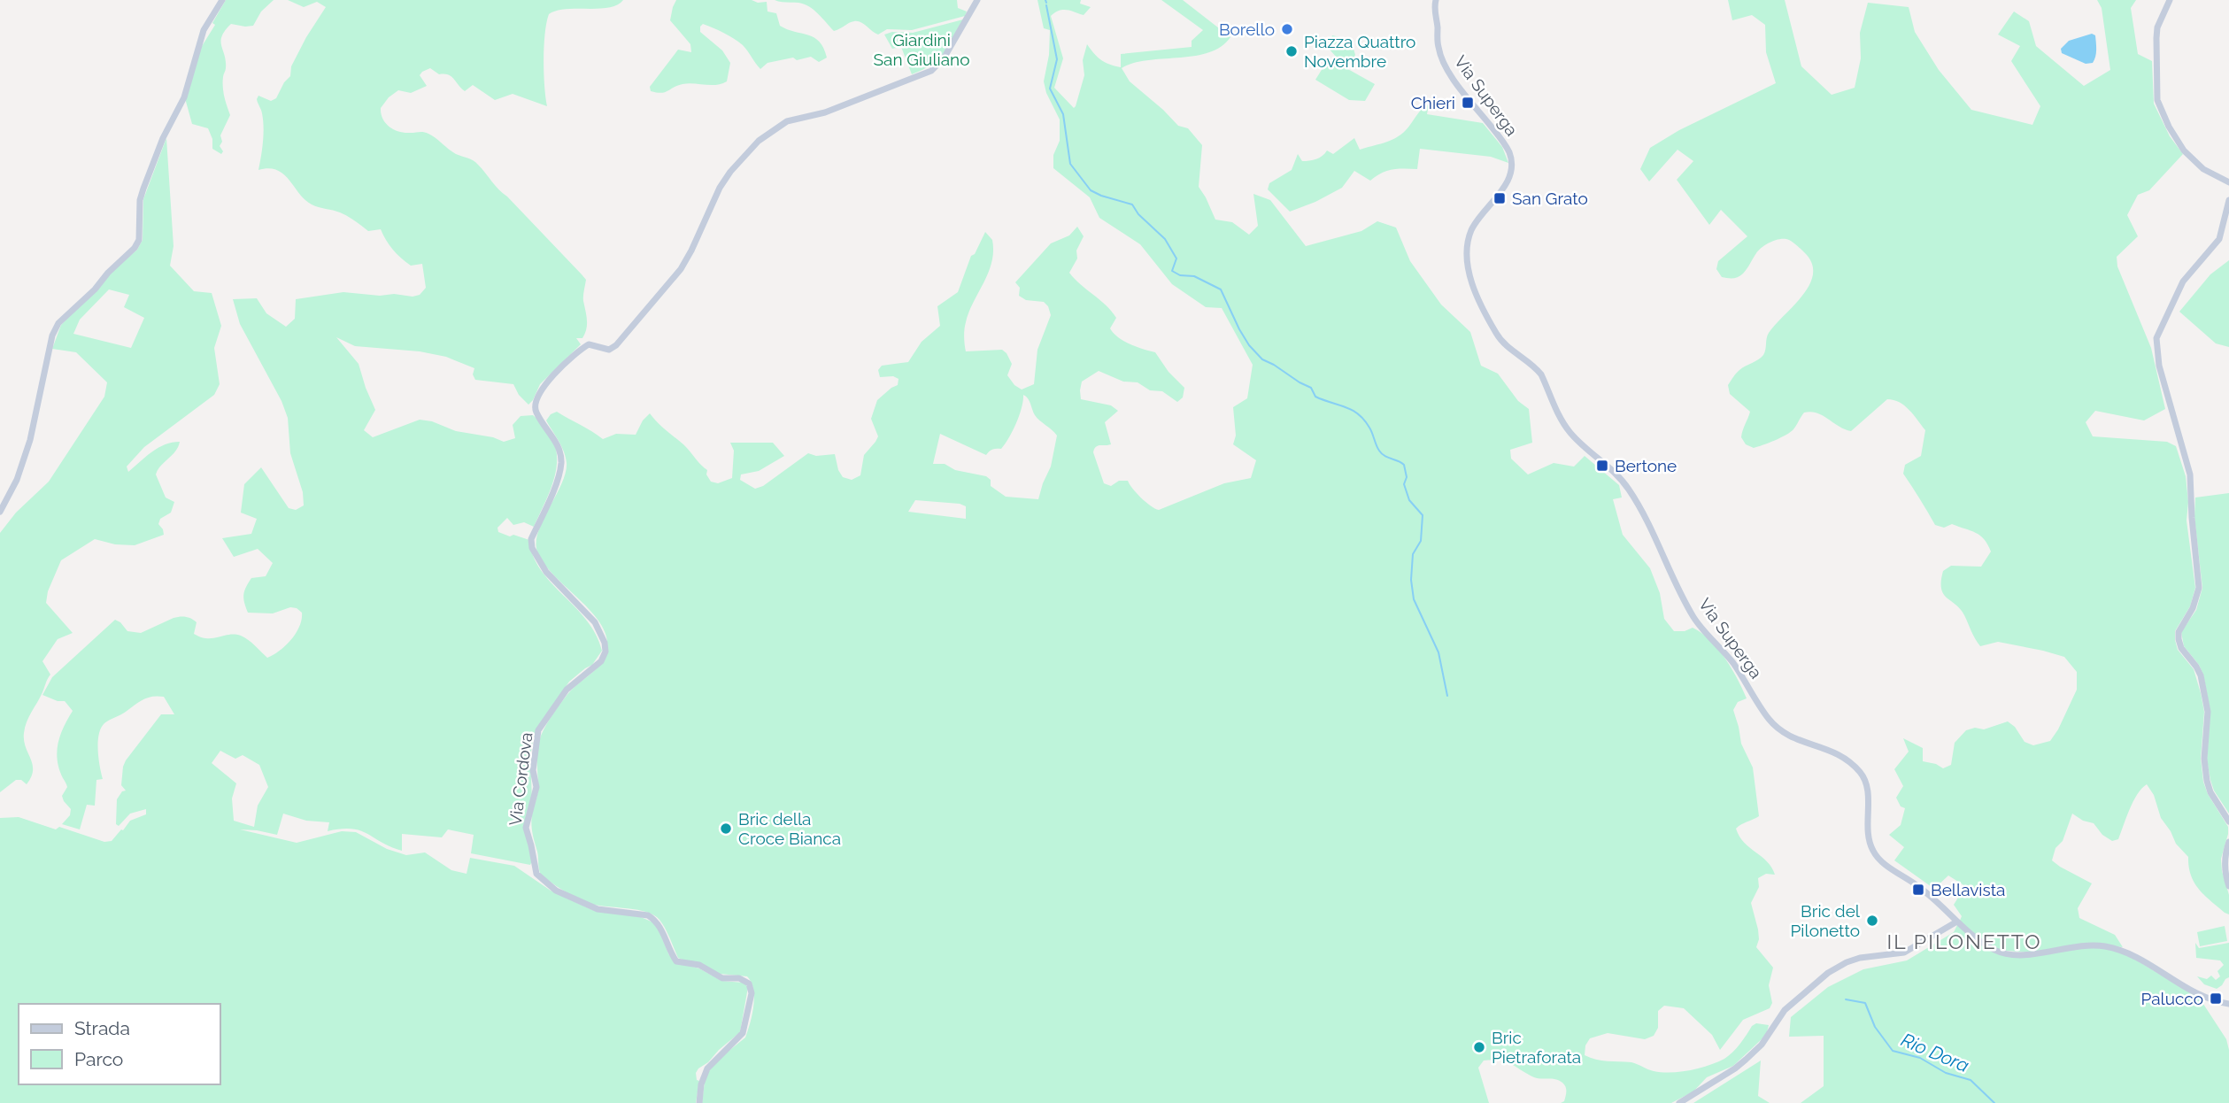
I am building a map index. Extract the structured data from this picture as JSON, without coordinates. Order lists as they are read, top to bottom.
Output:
{
  "streets": {
    "street": ["Via Superga", "Via Cordova"]
  },
  "districts": ["IL PILONETTO"],
  "water": ["Rio Dora"],
  "parks": ["Giardini San Giuliano"],
  "places": {
    "other": [
      "Borello",
      "Piazza Quattro Novembre",
      "Bric della Croce Bianca",
      "Bric del Pilonetto",
      "Bric Pietraforata"
    ],
    "transit": [
      "Chieri",
      "San Grato",
      "Bertone",
      "Bellavista",
      "Palucco"
    ]
  },
  "legend": ["Strada", "Parco"]
}
